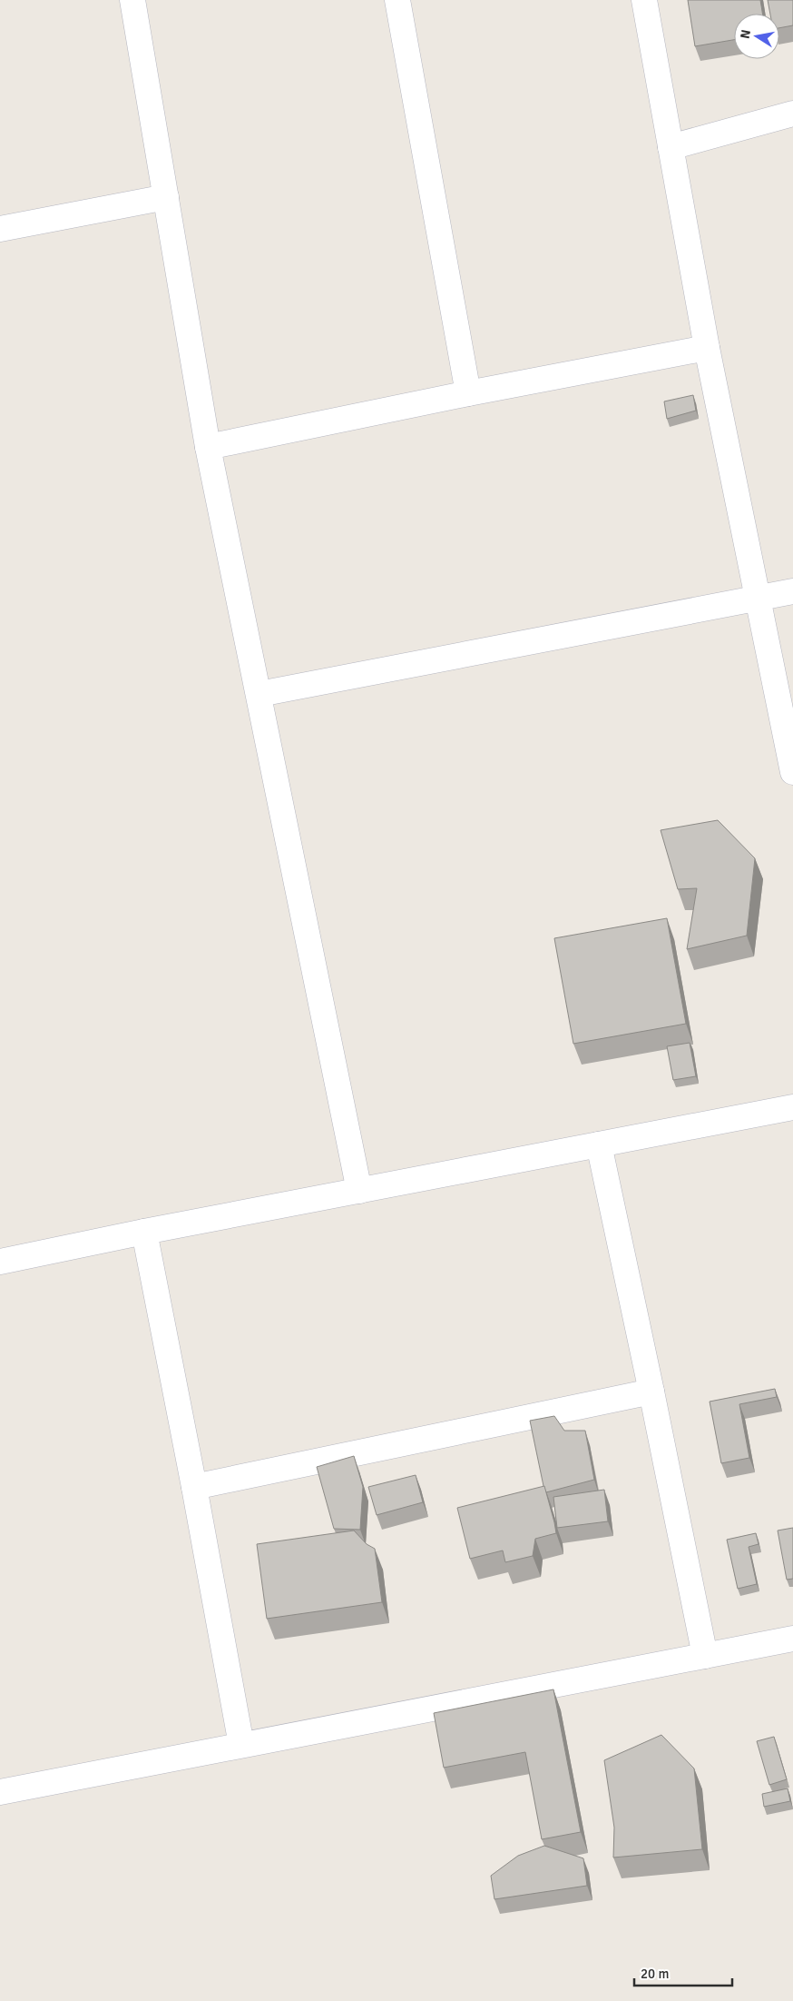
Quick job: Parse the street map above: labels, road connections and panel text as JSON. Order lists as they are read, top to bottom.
{
  "scale_bar": "20 m",
  "north": "left"
}
